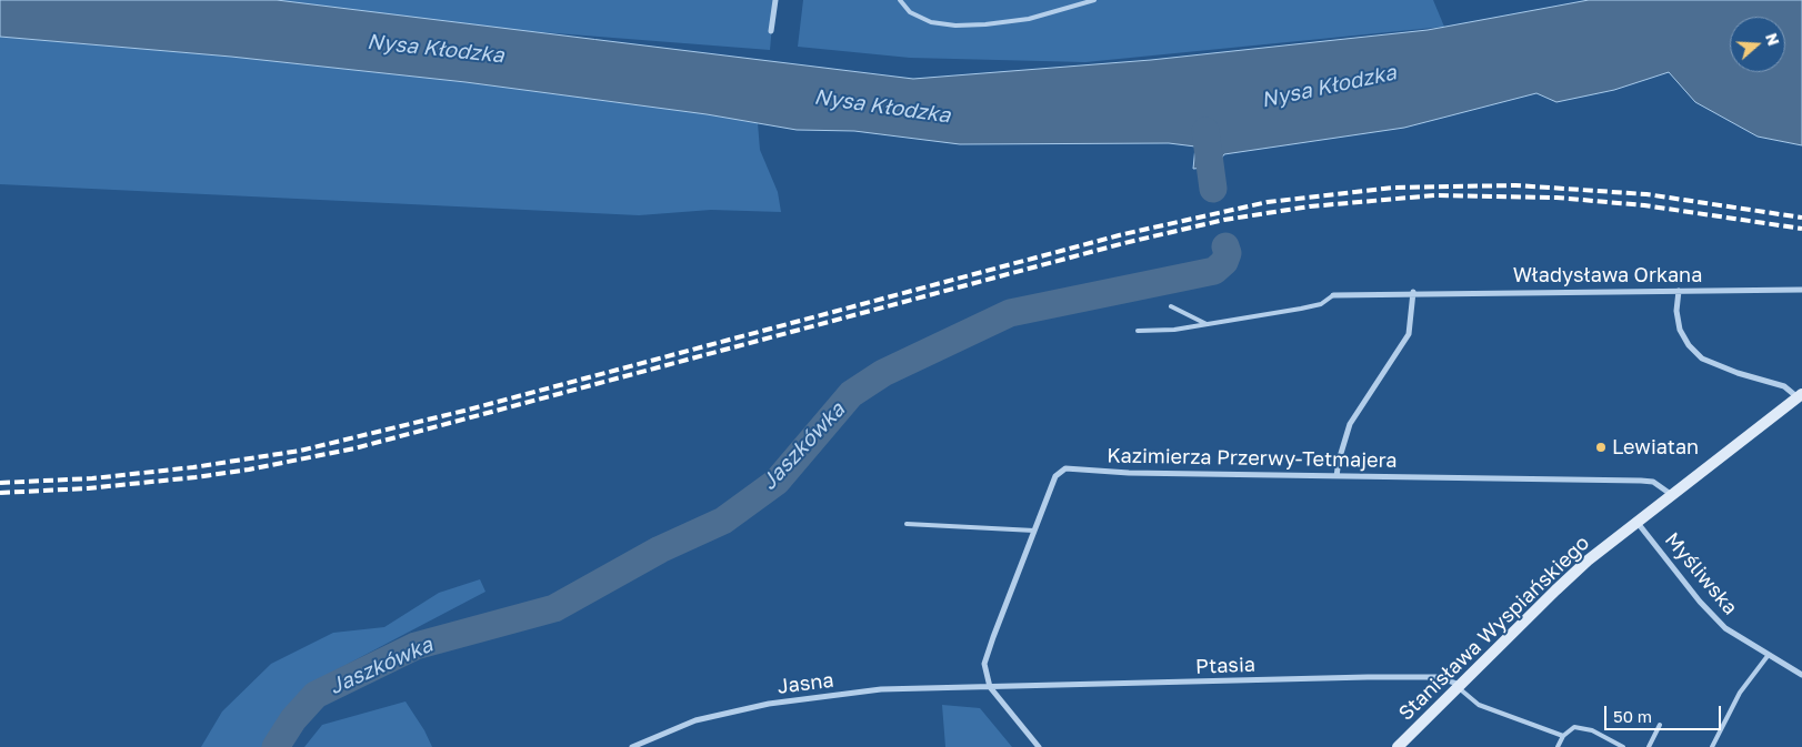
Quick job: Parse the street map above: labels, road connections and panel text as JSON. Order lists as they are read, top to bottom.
{
  "streets": {
    "main road": ["Stanisława Wyspiańskiego"],
    "street": [
      "Władysława Orkana",
      "Kazimierza Przerwy-Tetmajera",
      "Myśliwska",
      "Ptasia",
      "Jasna"
    ]
  },
  "crossings": [
    ["Kazimierza Przerwy-Tetmajera", "Stanisława Wyspiańskiego"],
    ["Kazimierza Przerwy-Tetmajera", "Ptasia"],
    ["Kazimierza Przerwy-Tetmajera", "Jasna"],
    ["Myśliwska", "Stanisława Wyspiańskiego"],
    ["Stanisława Wyspiańskiego", "Ptasia"],
    ["Ptasia", "Jasna"]
  ],
  "water": ["Nysa Kłodzka", "Jaszkówka"],
  "places": ["Lewiatan"],
  "scale_bar": "50 m",
  "north": "right"
}
